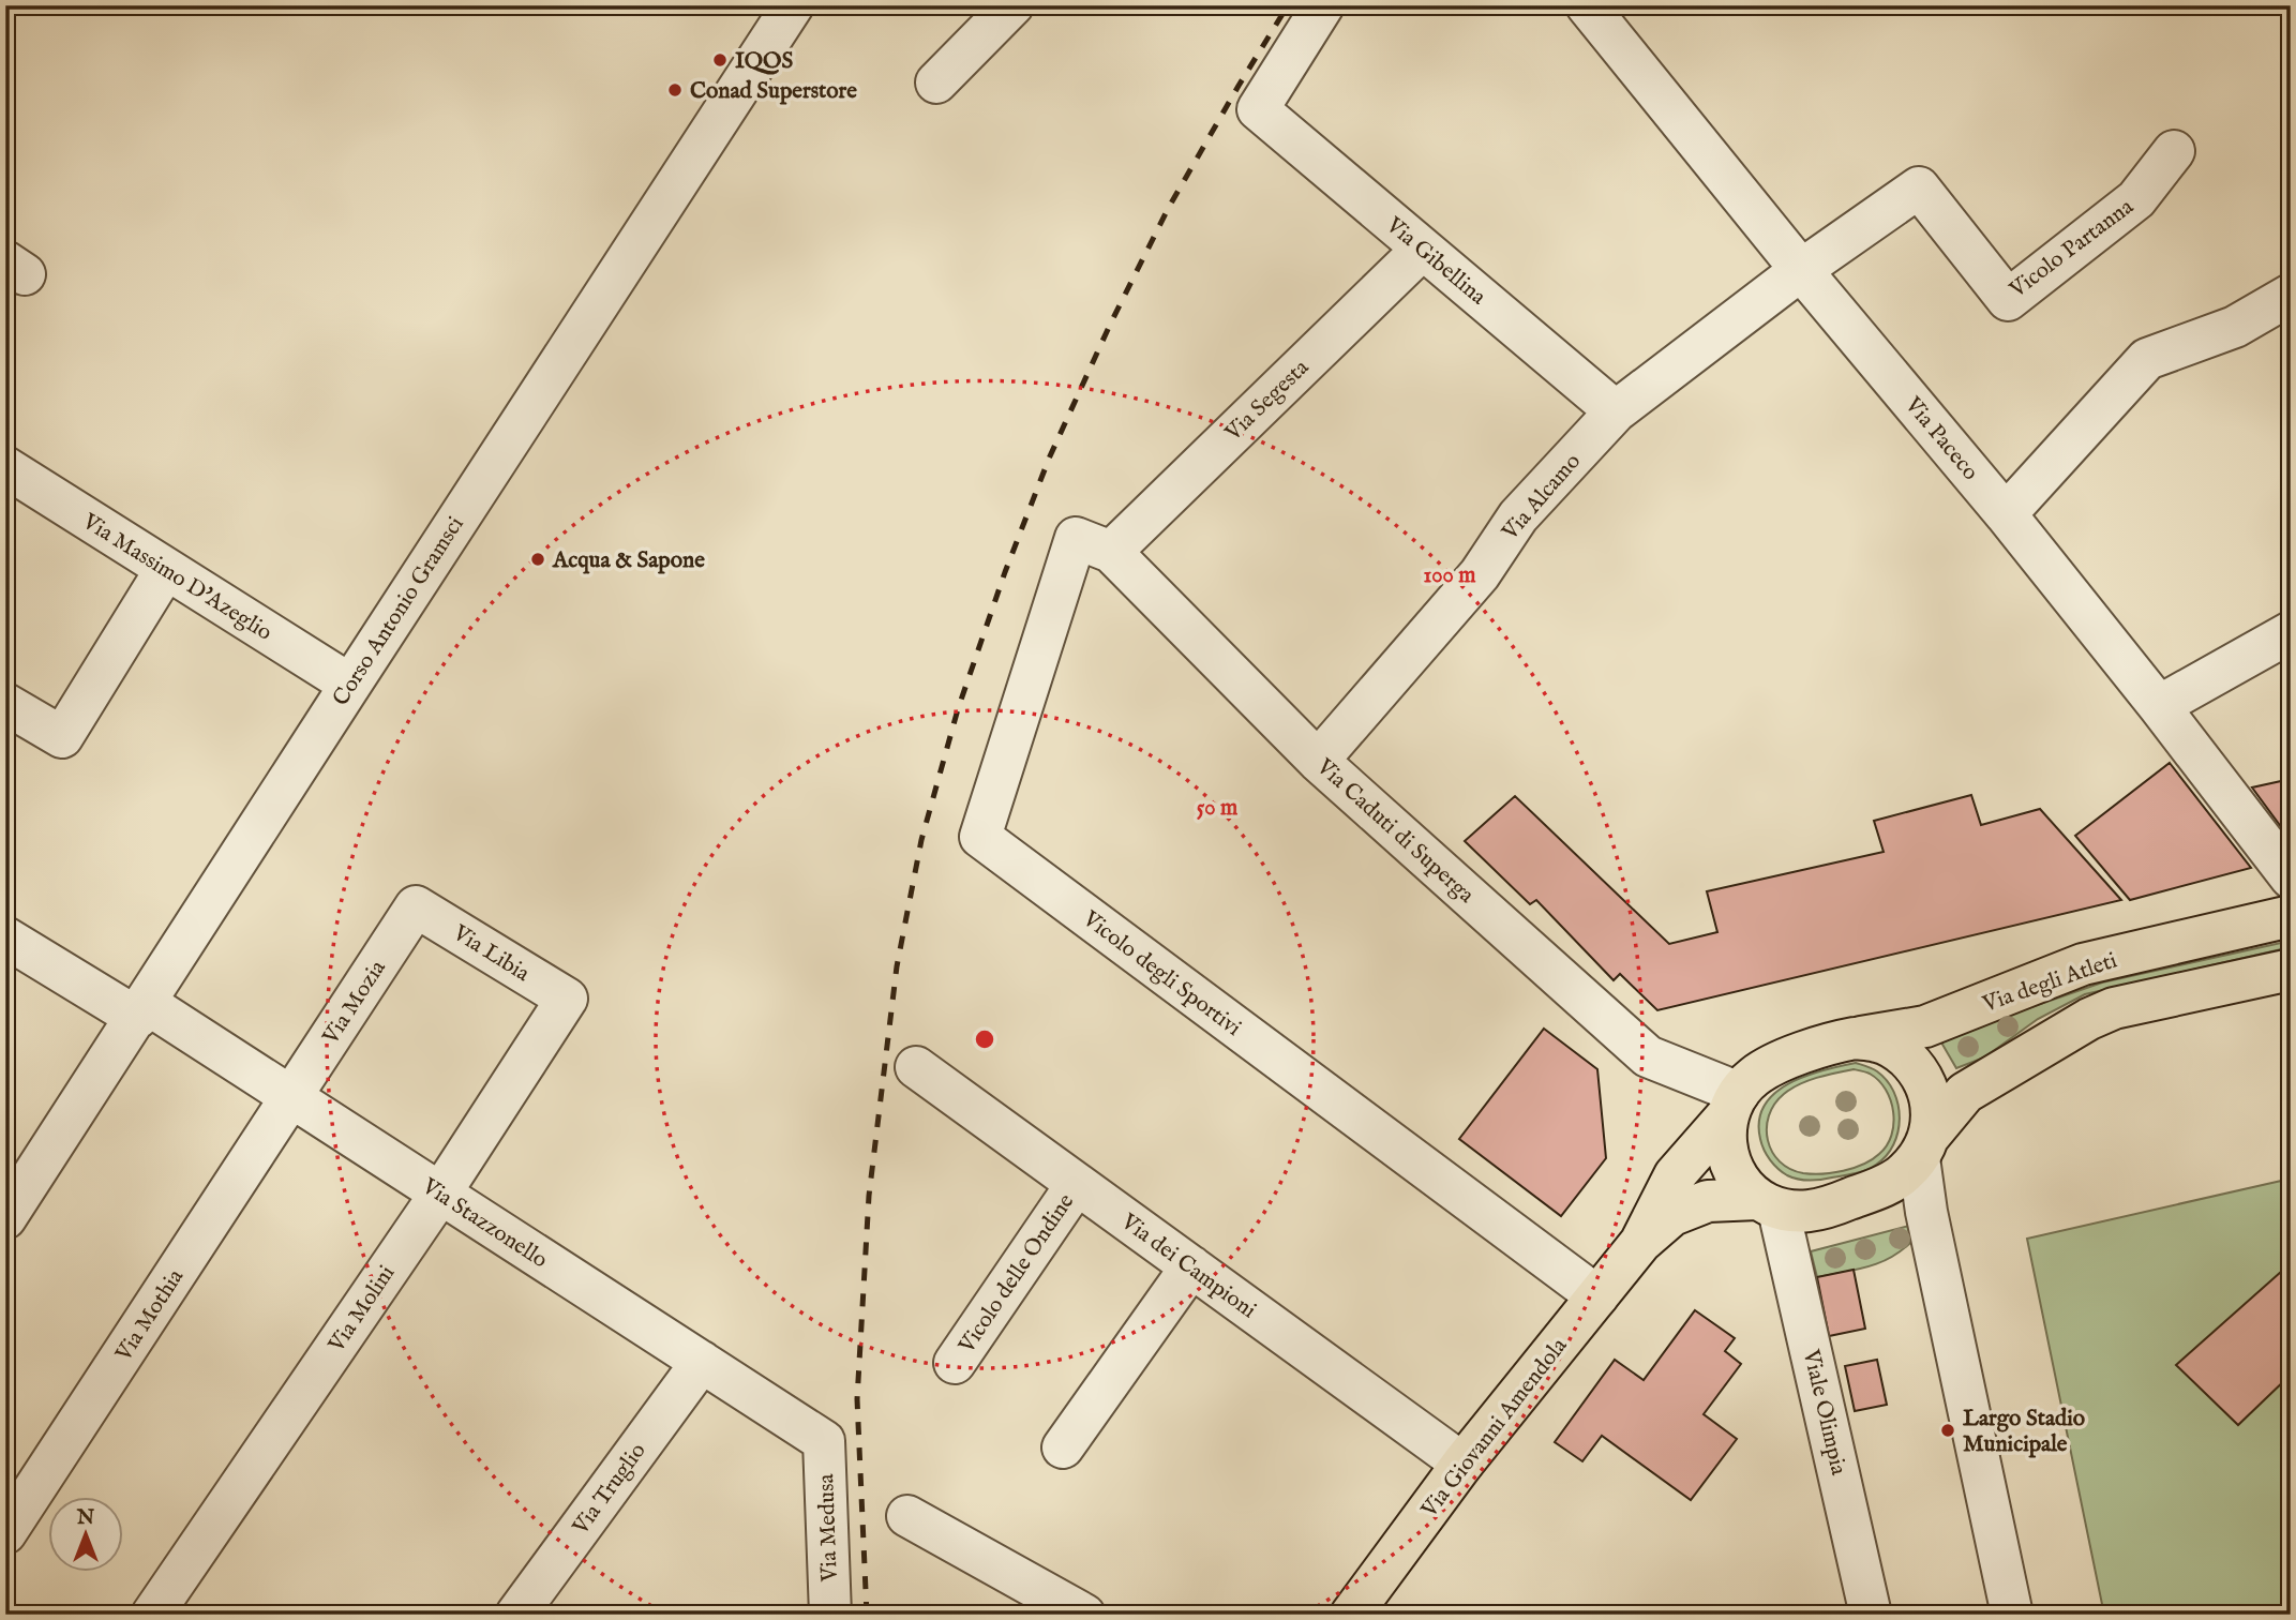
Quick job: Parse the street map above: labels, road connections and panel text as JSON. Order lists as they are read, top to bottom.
{
  "streets": {
    "main road": ["Via degli Atleti", "Via Giovanni Amendola"],
    "street": [
      "Vicolo Partanna",
      "Via Gibellina",
      "Via Segesta",
      "Via Paceco",
      "Via Alcamo",
      "Via Massimo D'Azeglio",
      "Corso Antonio Gramsci",
      "Via Caduti di Superga",
      "Via Libia",
      "Vicolo degli Sportivi",
      "Via Mozia",
      "Via Stazzonello",
      "Via dei Campioni",
      "Vicolo delle Ondine",
      "Via Molini",
      "Via Mothia",
      "Viale Olimpia",
      "Via Truglio",
      "Via Medusa"
    ]
  },
  "crossings": [
    ["Vicolo Partanna", "Via Paceco"],
    ["Vicolo Partanna", "Via Alcamo"],
    ["Via Gibellina", "Via Segesta"],
    ["Via Gibellina", "Via Alcamo"],
    ["Via Segesta", "Via Caduti di Superga"],
    ["Via Segesta", "Vicolo degli Sportivi"],
    ["Via Paceco", "Via Alcamo"],
    ["Via Alcamo", "Via Caduti di Superga"],
    ["Via Massimo D'Azeglio", "Corso Antonio Gramsci"],
    ["Corso Antonio Gramsci", "Via Stazzonello"],
    ["Via Caduti di Superga", "Vicolo degli Sportivi"],
    ["Via Caduti di Superga", "Via degli Atleti"],
    ["Via Caduti di Superga", "Viale Olimpia"],
    ["Via Libia", "Via Mozia"],
    ["Via Libia", "Via Molini"],
    ["Vicolo degli Sportivi", "Via Giovanni Amendola"],
    ["Via degli Atleti", "Viale Olimpia"],
    ["Via Mozia", "Via Stazzonello"],
    ["Via Mozia", "Via Mothia"],
    ["Via Stazzonello", "Via Molini"],
    ["Via Stazzonello", "Via Mothia"],
    ["Via Stazzonello", "Via Truglio"],
    ["Via Stazzonello", "Via Medusa"],
    ["Via dei Campioni", "Vicolo delle Ondine"],
    ["Via dei Campioni", "Via Giovanni Amendola"]
  ],
  "places": [
    "IQOS",
    "Conad Superstore",
    "Acqua & Sapone",
    "Largo Stadio Municipale"
  ],
  "north": "top",
  "rings": ["100 m", "50 m"]
}
